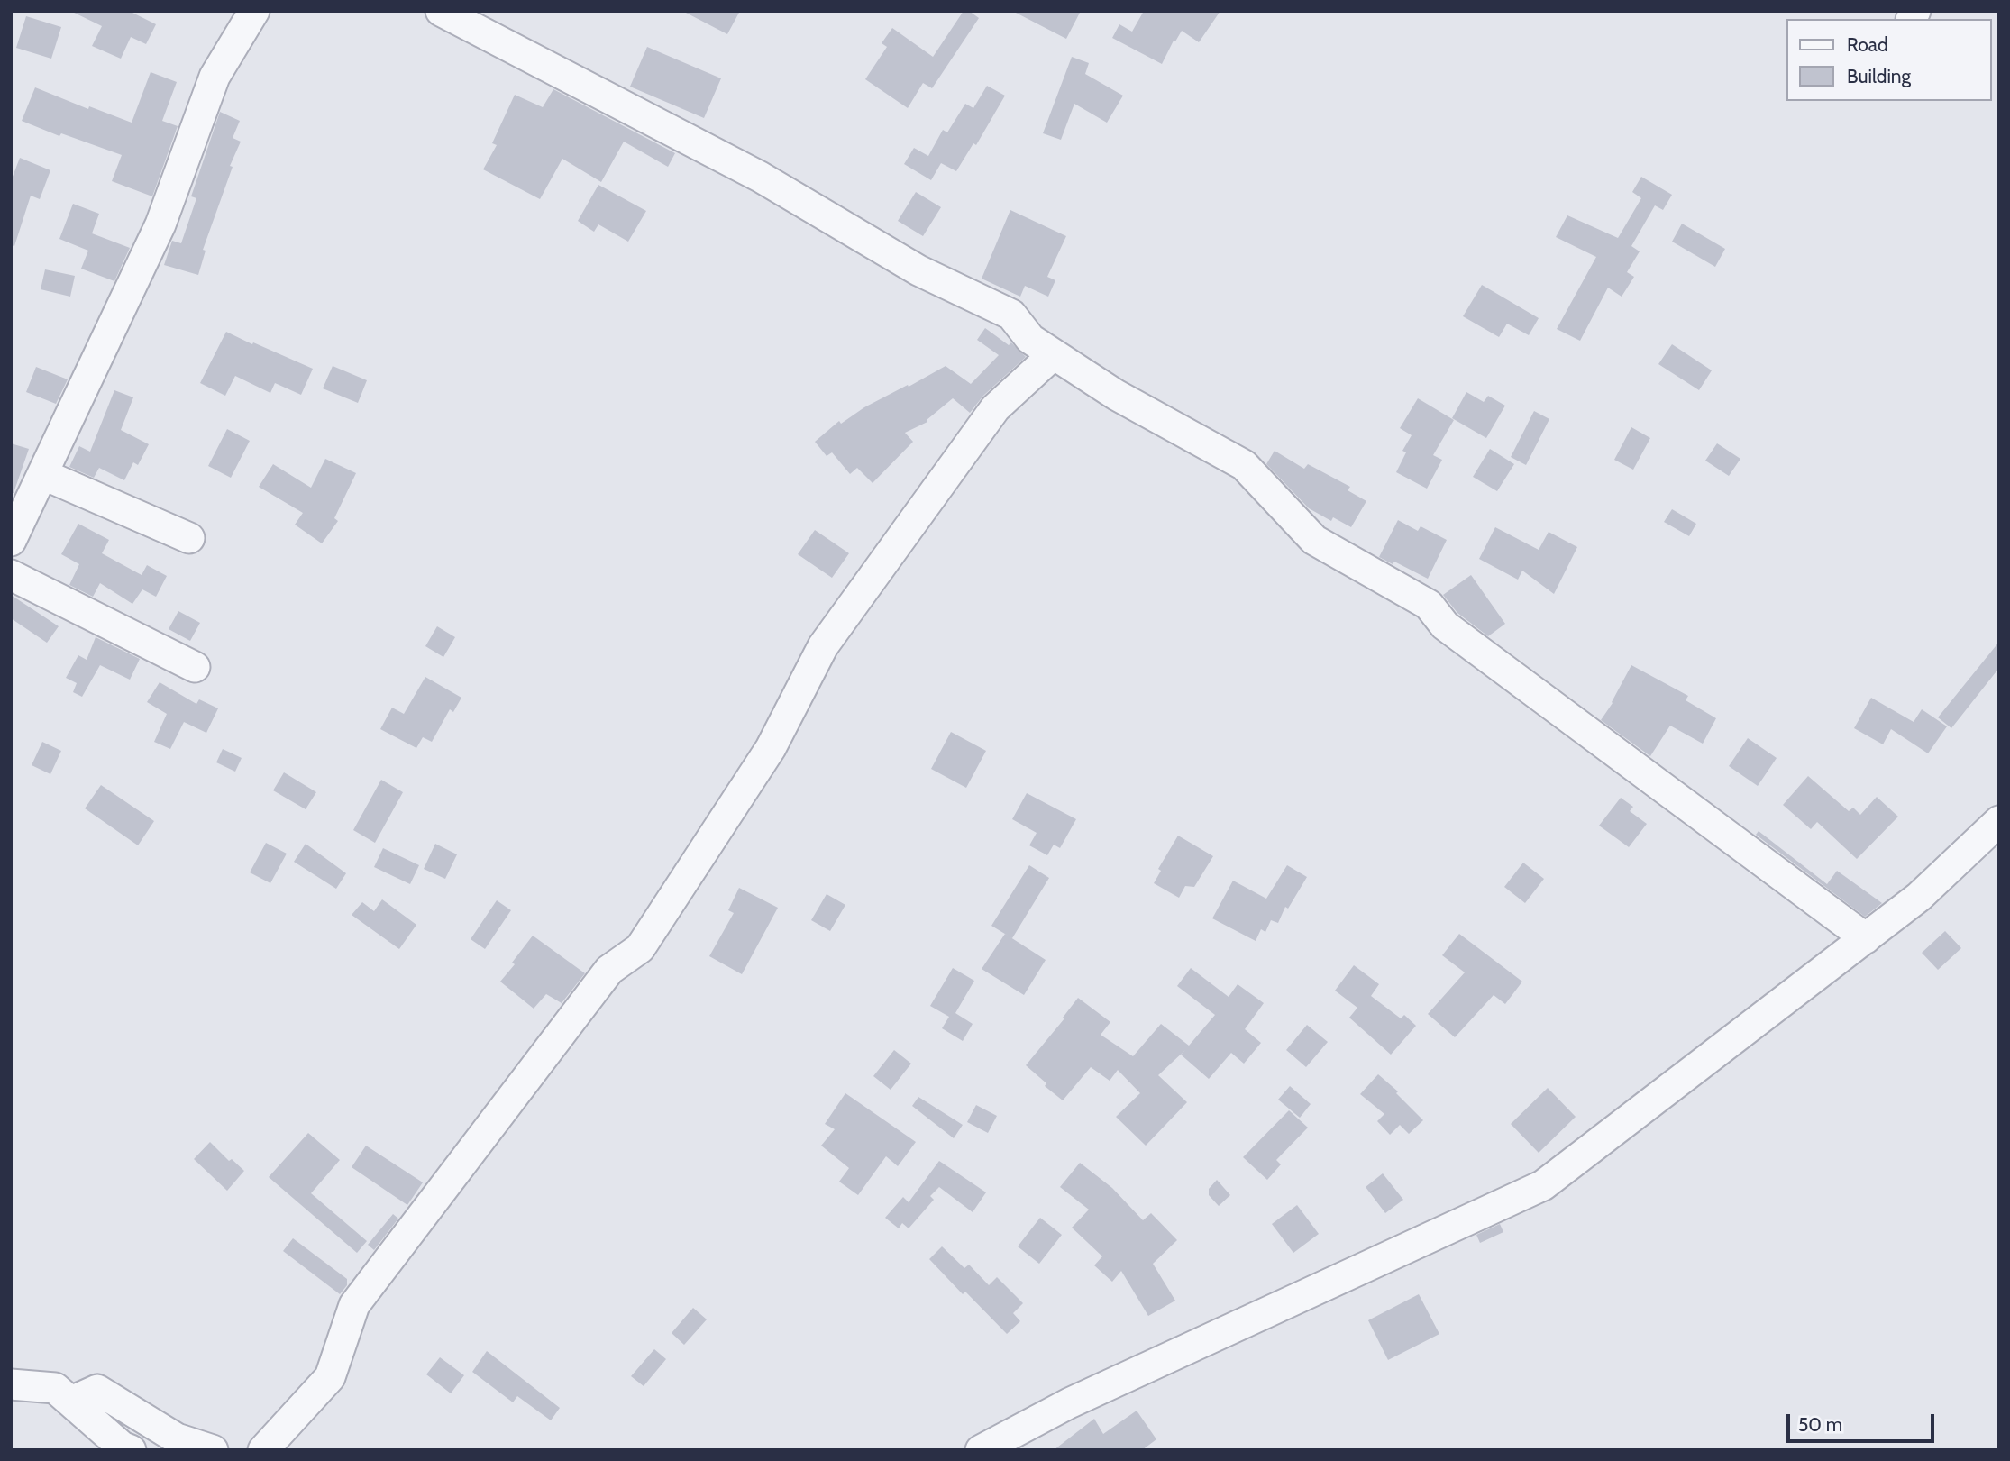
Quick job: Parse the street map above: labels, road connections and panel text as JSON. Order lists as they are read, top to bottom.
{
  "legend": ["Road", "Building"],
  "scale_bar": "50 m"
}
